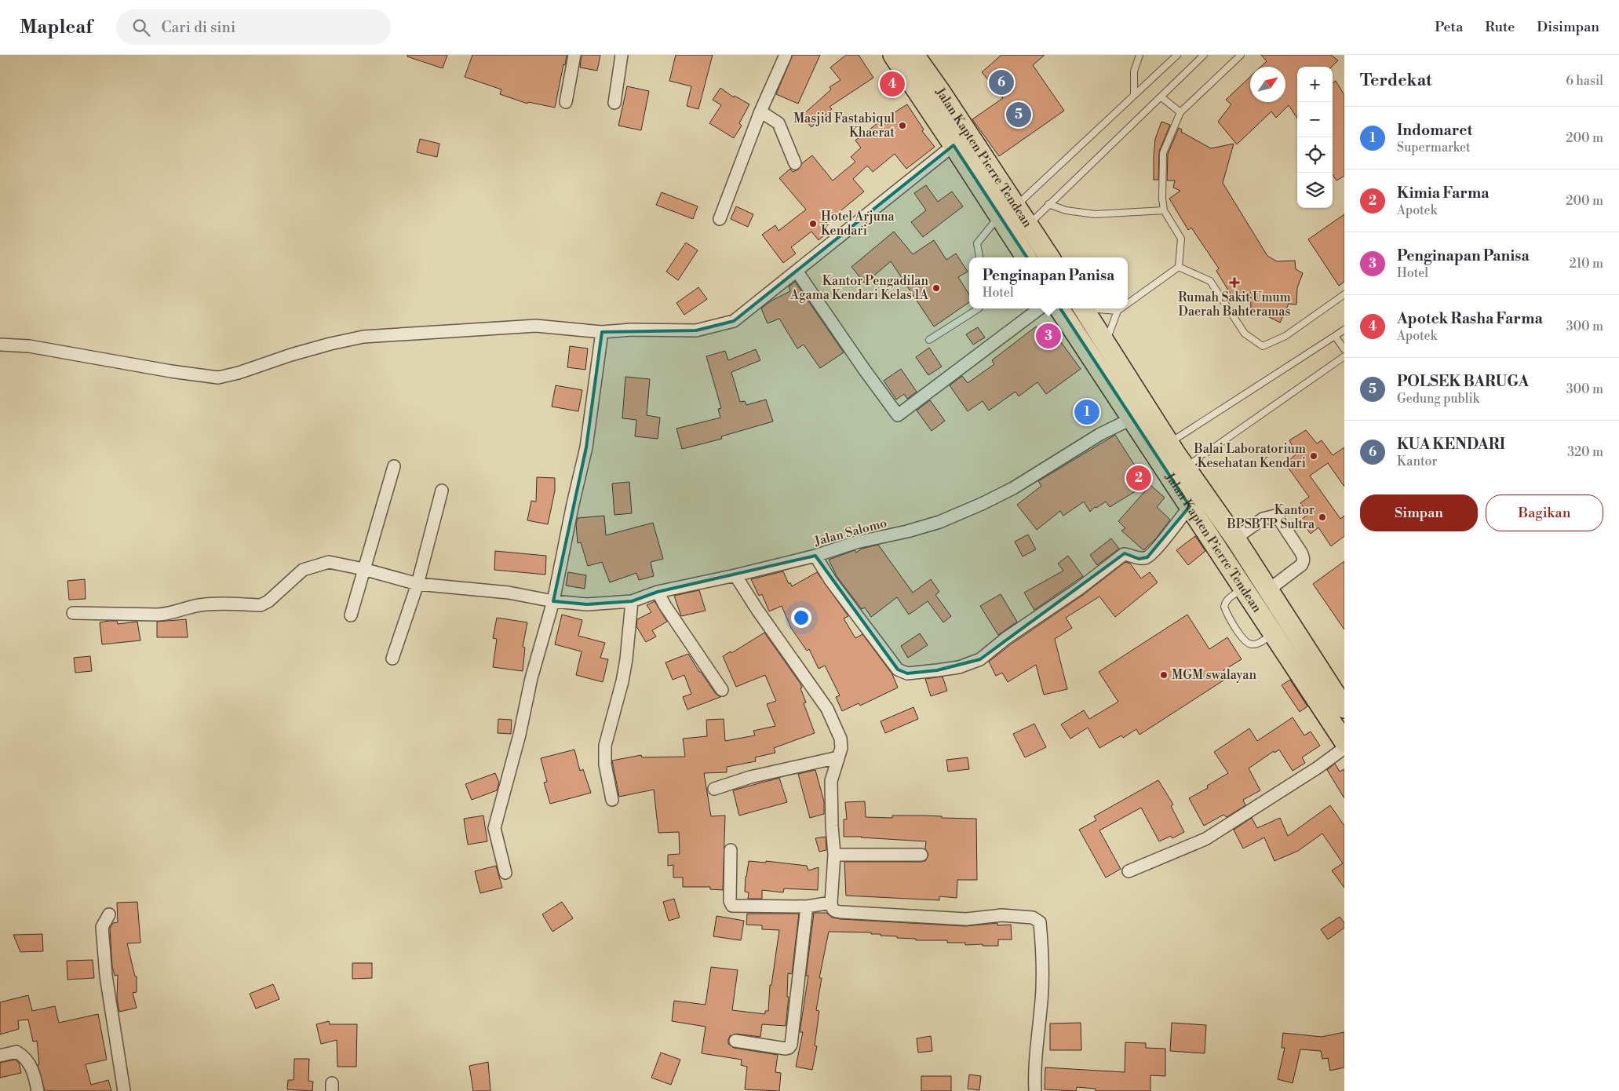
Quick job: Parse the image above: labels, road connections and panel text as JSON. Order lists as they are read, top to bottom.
{
  "streets": {
    "highway": ["Jalan Kapten Pierre Tendean"],
    "street": ["Jalan Salomo"]
  },
  "crossings": [
    ["Jalan Kapten Pierre Tendean", "Jalan Salomo"]
  ],
  "places": {
    "other": [
      "Masjid Fastabiqul Khaerat",
      "Hotel Arjuna Kendari",
      "Kantor Pengadilan Agama Kendari Kelas 1A",
      "Balai Laboratorium Kesehatan Kendari",
      "Kantor BPSBTP Sultra",
      "MGM swalayan"
    ],
    "health": ["Rumah Sakit Umum Daerah Bahteramas"]
  },
  "north": "top right",
  "page": {
    "header": "Mapleaf",
    "search": "Cari di sini",
    "nav": ["Peta", "Rute", "Disimpan"],
    "heading": ["Terdekat", "6 hasil"],
    "map_buttons": ["+", "−"],
    "pins": [
      "6",
      "4",
      "5",
      "3",
      "1",
      "2"
    ],
    "list": [
      {
        "mark": "1",
        "name": "Indomaret",
        "note": "Supermarket",
        "value": "200 m"
      },
      {
        "mark": "2",
        "name": "Kimia Farma",
        "note": "Apotek",
        "value": "200 m"
      },
      {
        "mark": "3",
        "name": "Penginapan Panisa",
        "note": "Hotel",
        "value": "210 m"
      },
      {
        "mark": "4",
        "name": "Apotek Rasha Farma",
        "note": "Apotek",
        "value": "300 m"
      },
      {
        "mark": "5",
        "name": "POLSEK BARUGA",
        "note": "Gedung publik",
        "value": "300 m"
      },
      {
        "mark": "6",
        "name": "KUA KENDARI",
        "note": "Kantor",
        "value": "320 m"
      }
    ],
    "popup": ["Penginapan Panisa", "Hotel"],
    "buttons": ["Simpan", "Bagikan"]
  }
}
